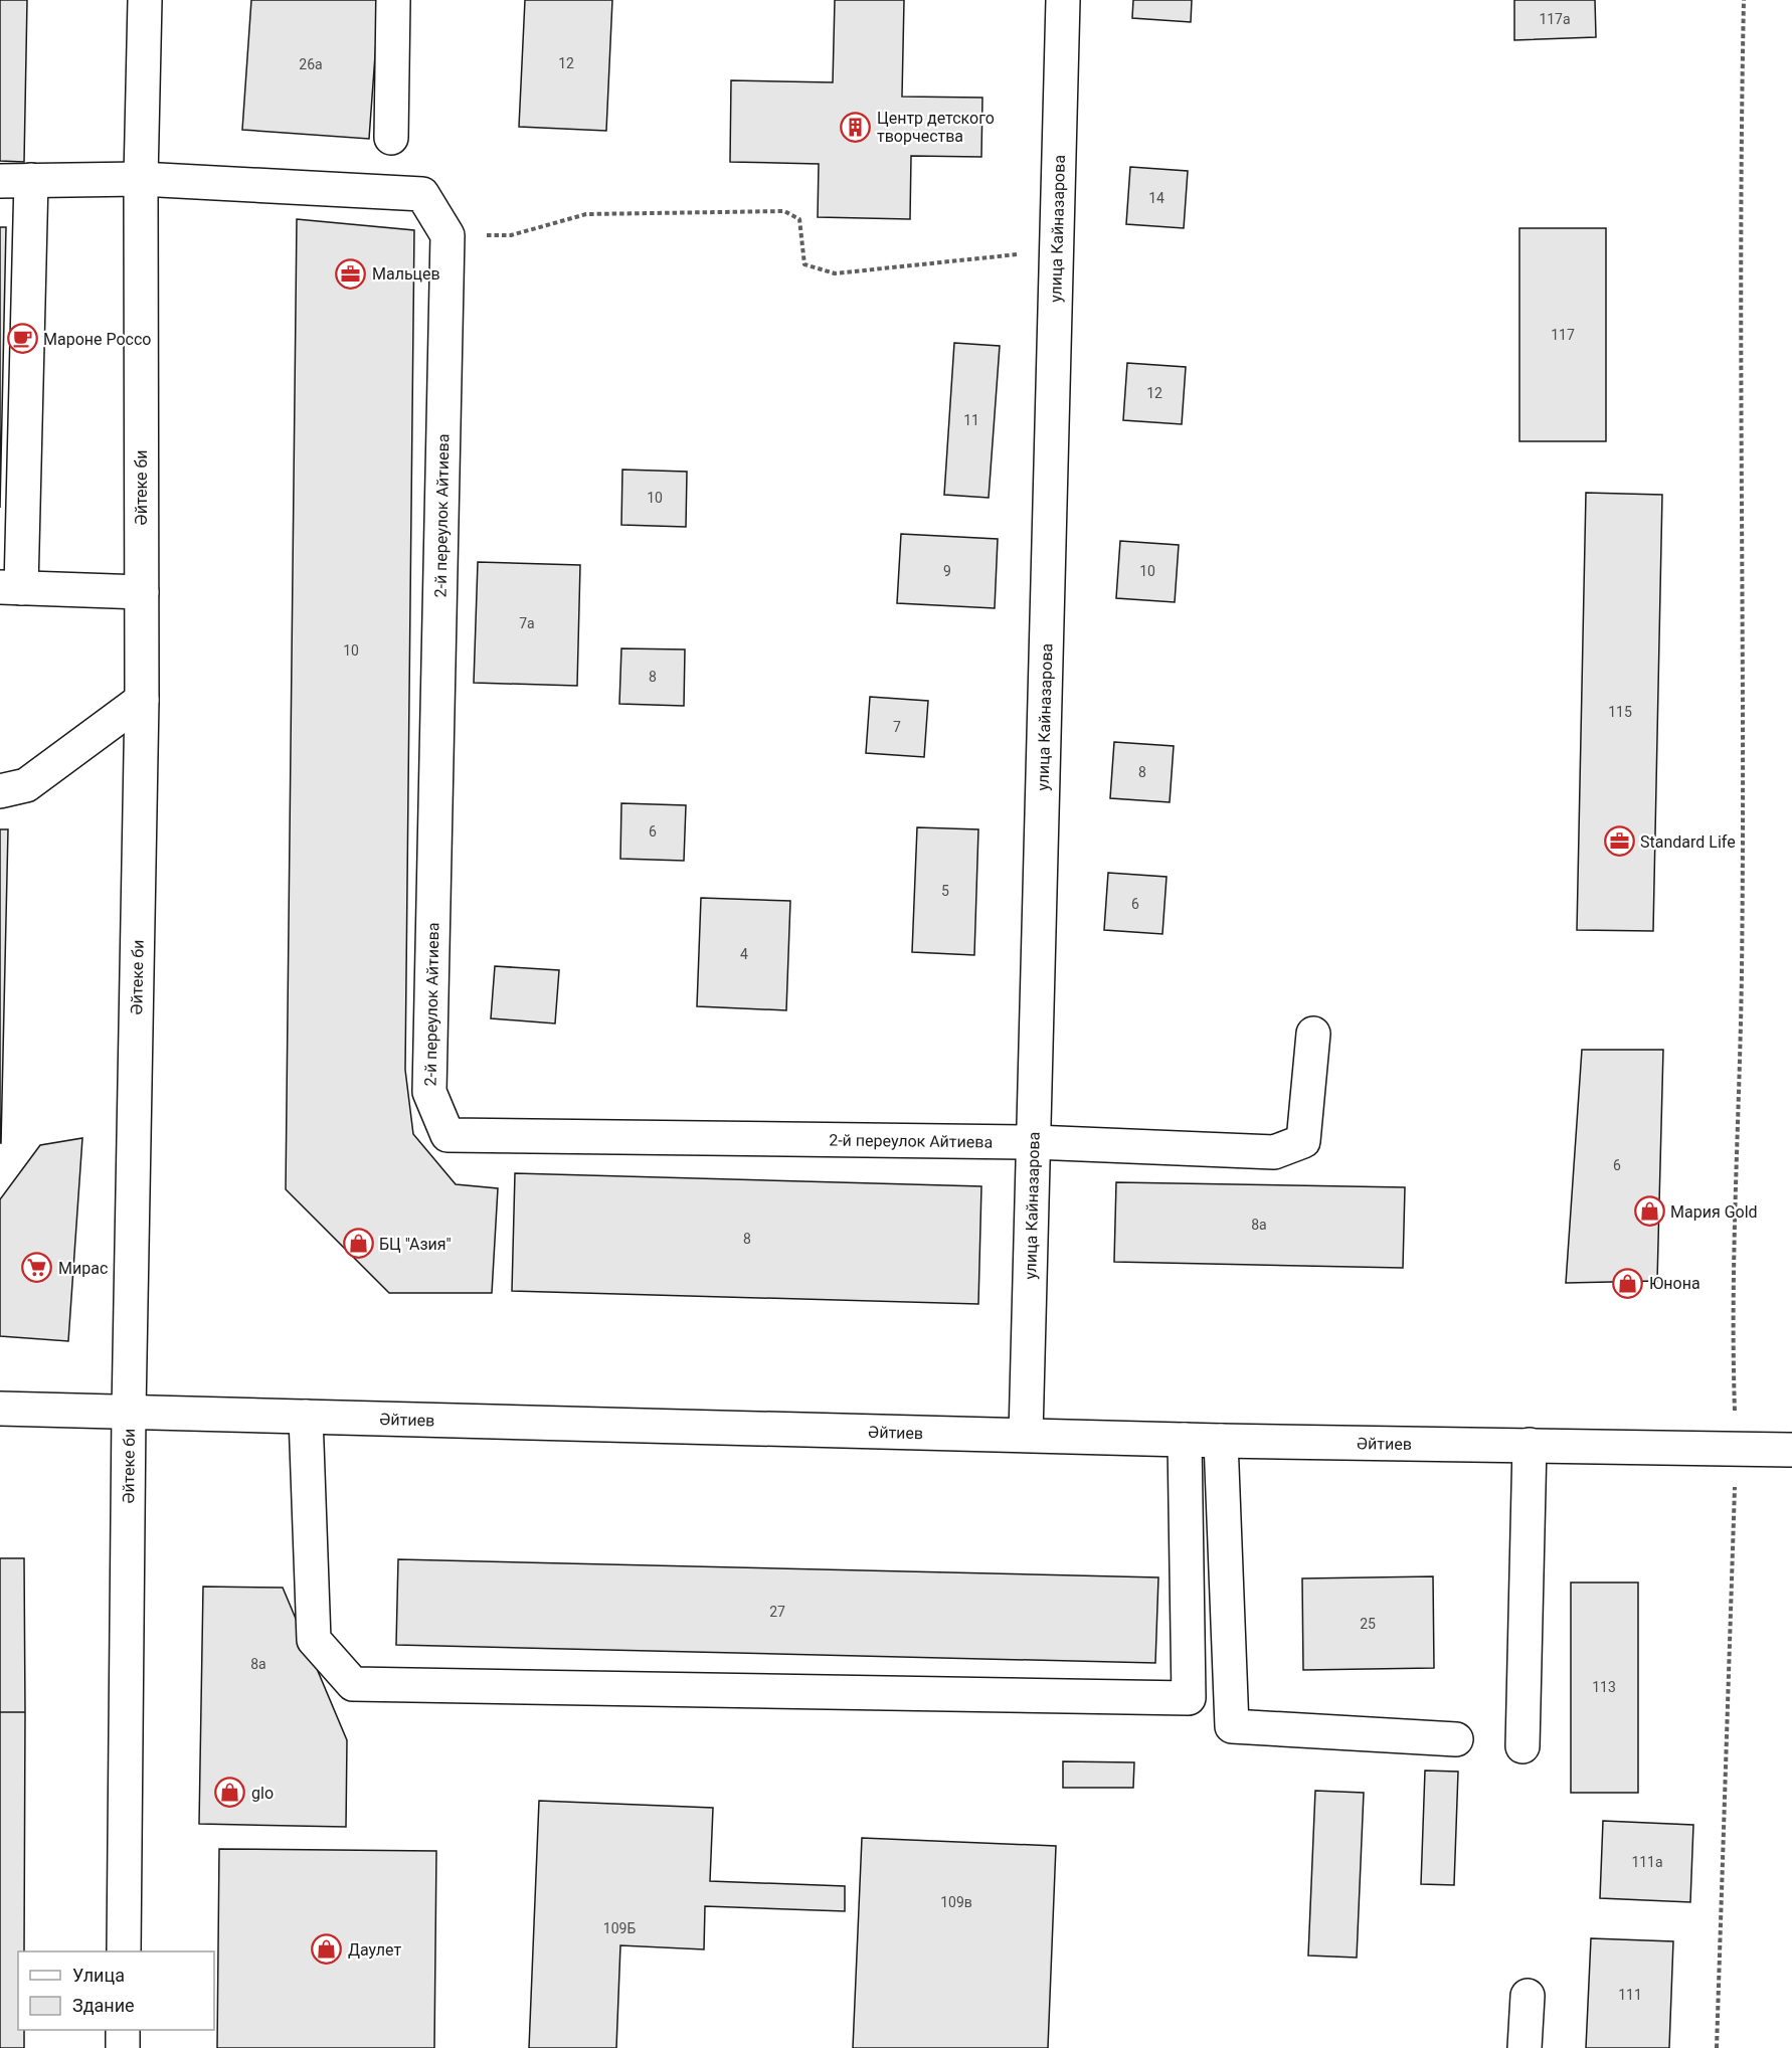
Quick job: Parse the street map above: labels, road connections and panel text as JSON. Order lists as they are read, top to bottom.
{
  "streets": {
    "street": [
      "улица Кайназарова",
      "Әйтеке би",
      "2-й переулок Айтиева",
      "Әйтиев"
    ]
  },
  "crossings": [
    ["улица Кайназарова", "2-й переулок Айтиева"],
    ["улица Кайназарова", "Әйтиев"],
    ["Әйтеке би", "Әйтиев"]
  ],
  "places": {
    "building": ["Центр детского творчества"],
    "office": ["Мальцев", "Standard Life"],
    "cafe": ["Мароне Россо"],
    "shop": [
      "Мария Gold",
      "БЦ \"Азия\"",
      "Юнона",
      "glo",
      "Даулет"
    ],
    "supermarket": ["Мирас"]
  },
  "house_numbers": [
    "117а",
    "12",
    "26а",
    "14",
    "117",
    "12",
    "11",
    "10",
    "9",
    "10",
    "7а",
    "10",
    "8",
    "115",
    "7",
    "8",
    "6",
    "5",
    "6",
    "4",
    "6",
    "8а",
    "8",
    "27",
    "25",
    "8а",
    "113",
    "111а",
    "109в",
    "109Б",
    "111"
  ],
  "legend": ["Улица", "Здание"]
}
